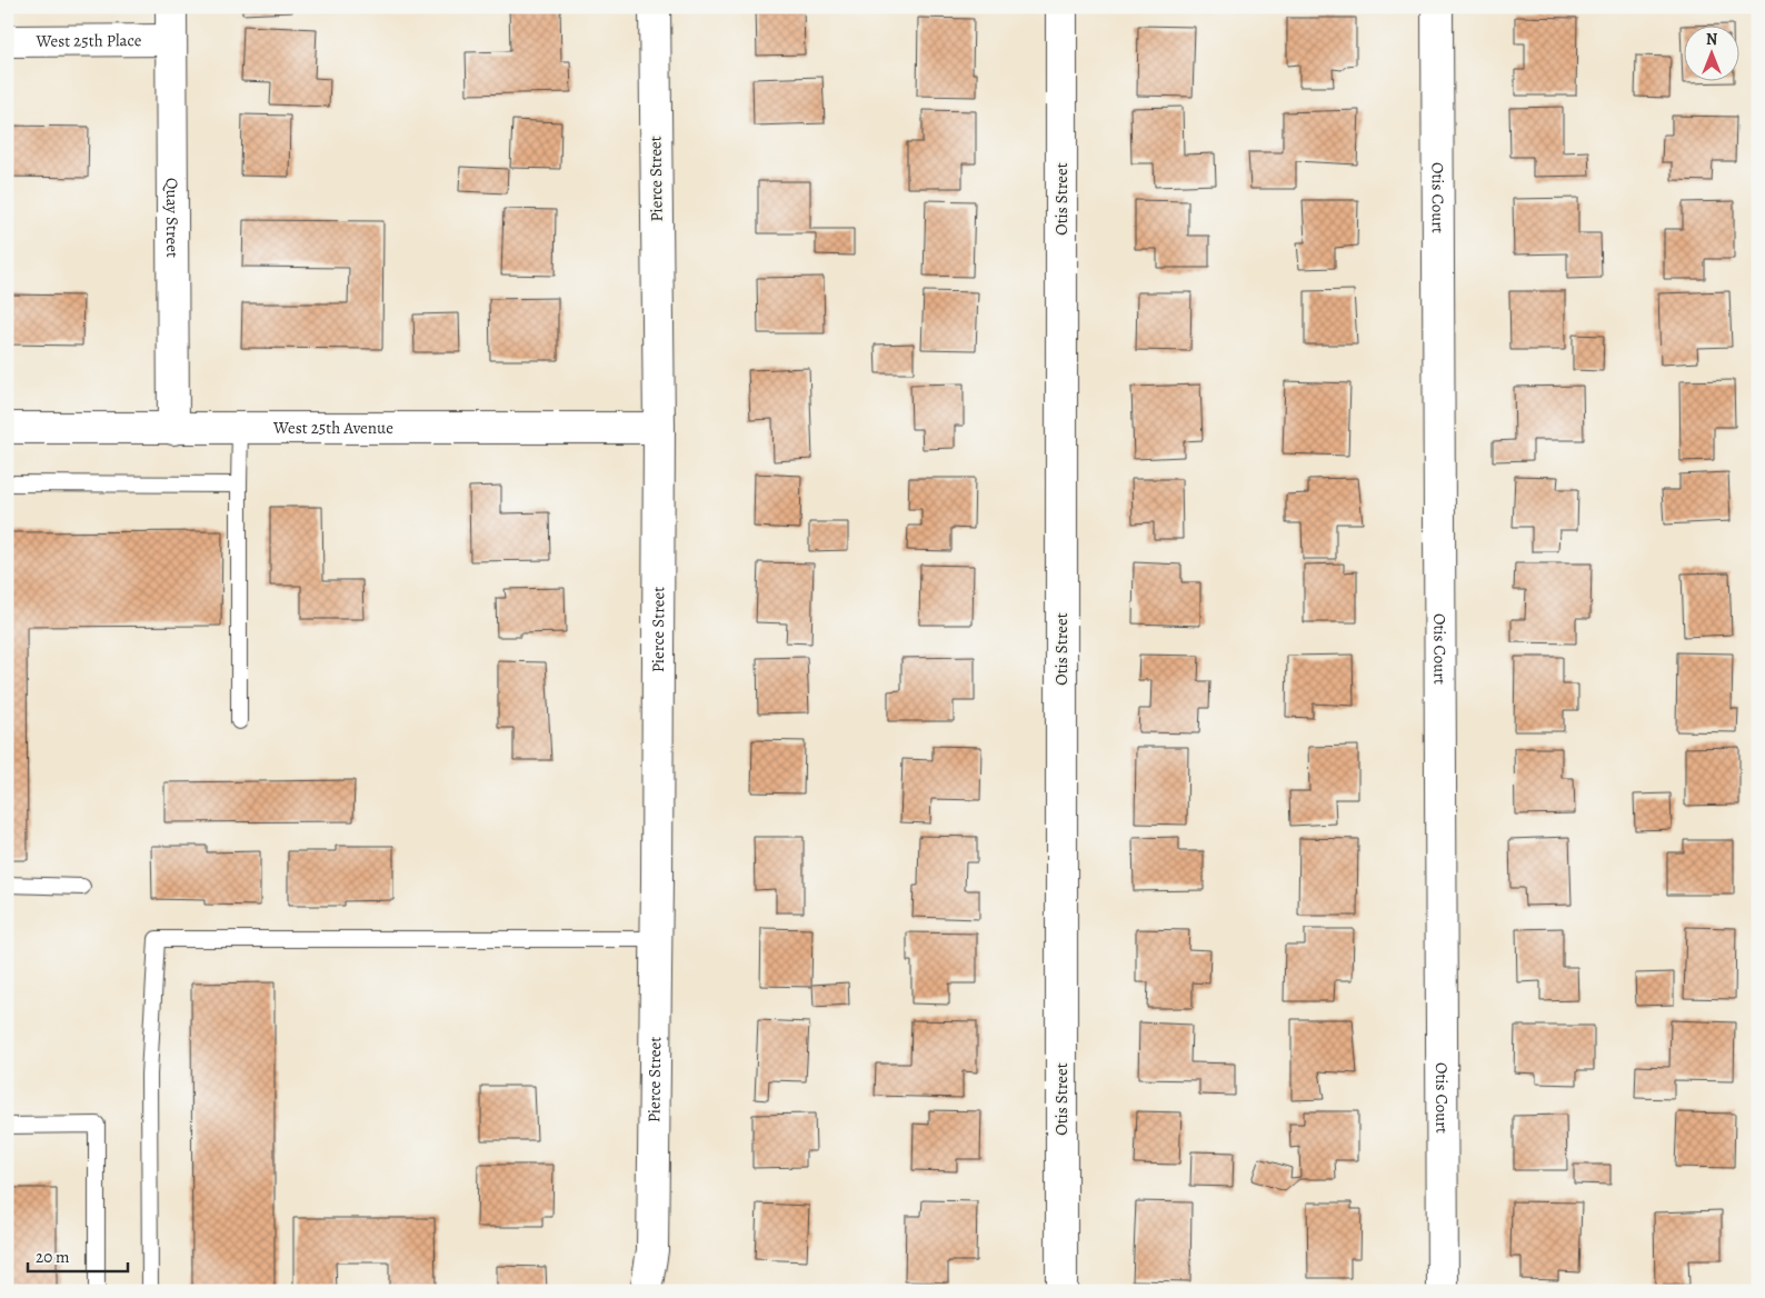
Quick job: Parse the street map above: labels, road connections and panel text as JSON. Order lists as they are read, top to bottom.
{
  "streets": {
    "street": [
      "West 25th Place",
      "Pierce Street",
      "Otis Street",
      "Otis Court",
      "Quay Street",
      "West 25th Avenue"
    ]
  },
  "crossings": [
    ["West 25th Place", "Quay Street"],
    ["Pierce Street", "West 25th Avenue"],
    ["Quay Street", "West 25th Avenue"]
  ],
  "scale_bar": "20 m",
  "north": "top"
}
